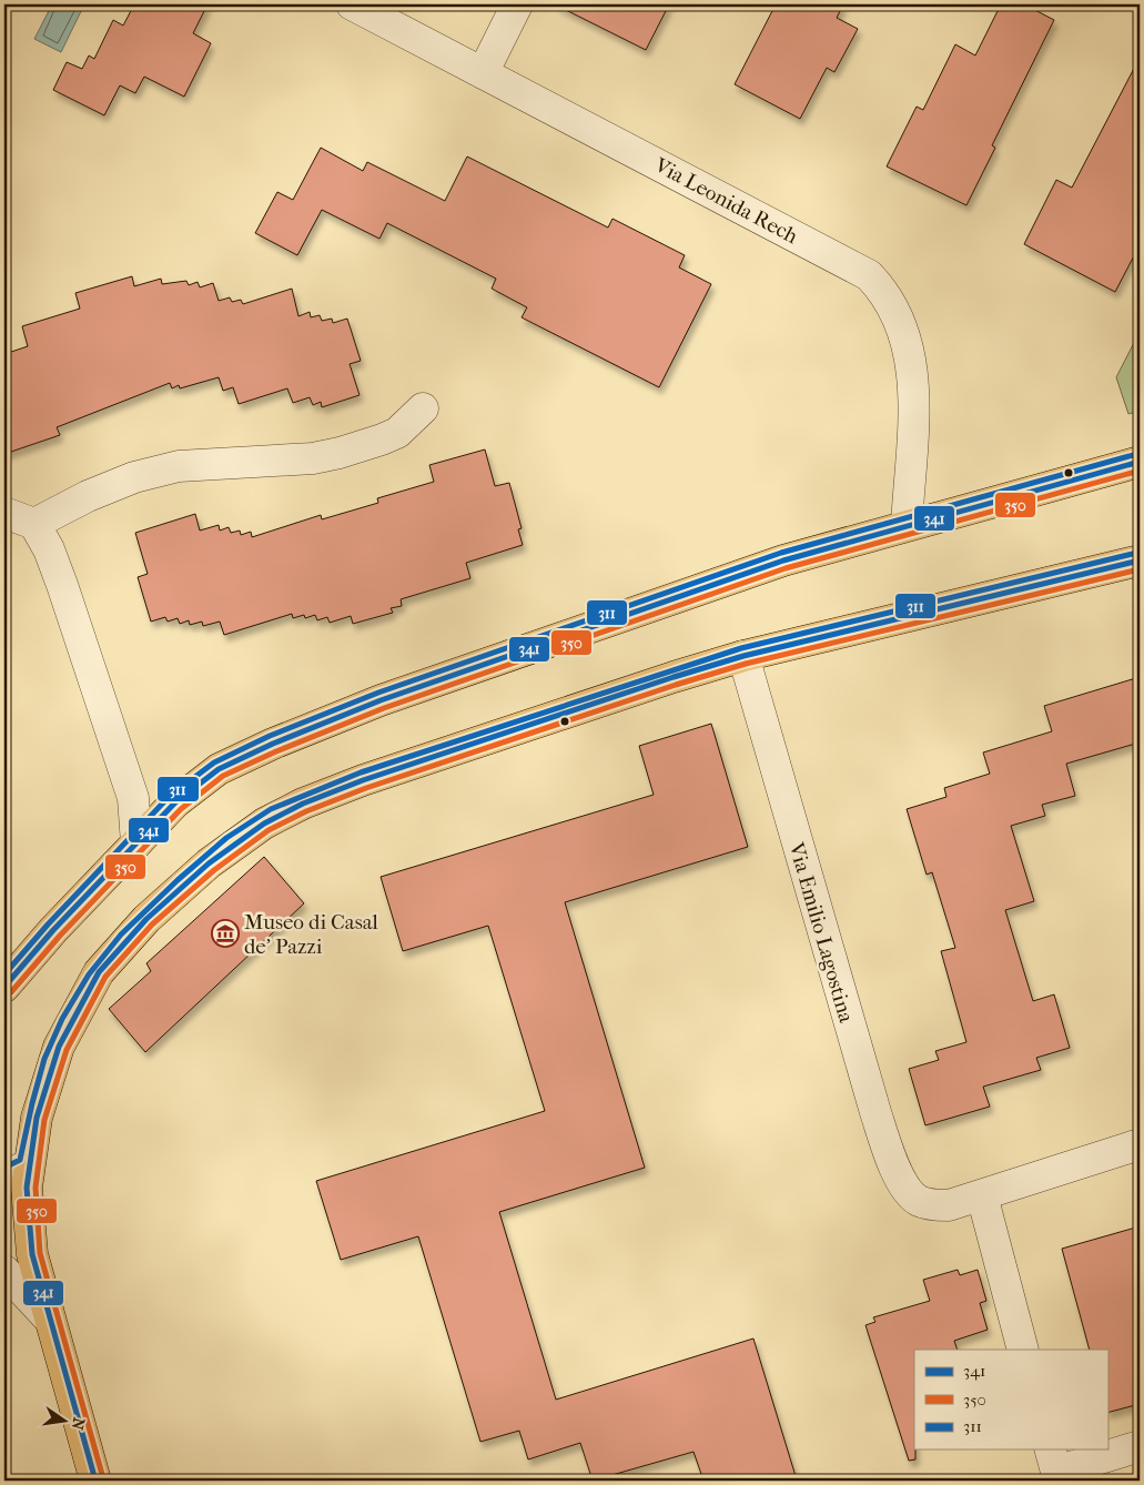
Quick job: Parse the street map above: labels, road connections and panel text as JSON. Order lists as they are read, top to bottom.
{
  "streets": {
    "street": ["Via Leonida Rech", "Via Emilio Lagostina"]
  },
  "places": {
    "museum": ["Museo di Casal de' Pazzi"]
  },
  "lines": ["transit line 311", "transit line 341", "transit line 350"],
  "legend": ["341", "350", "311"],
  "north": "right"
}
